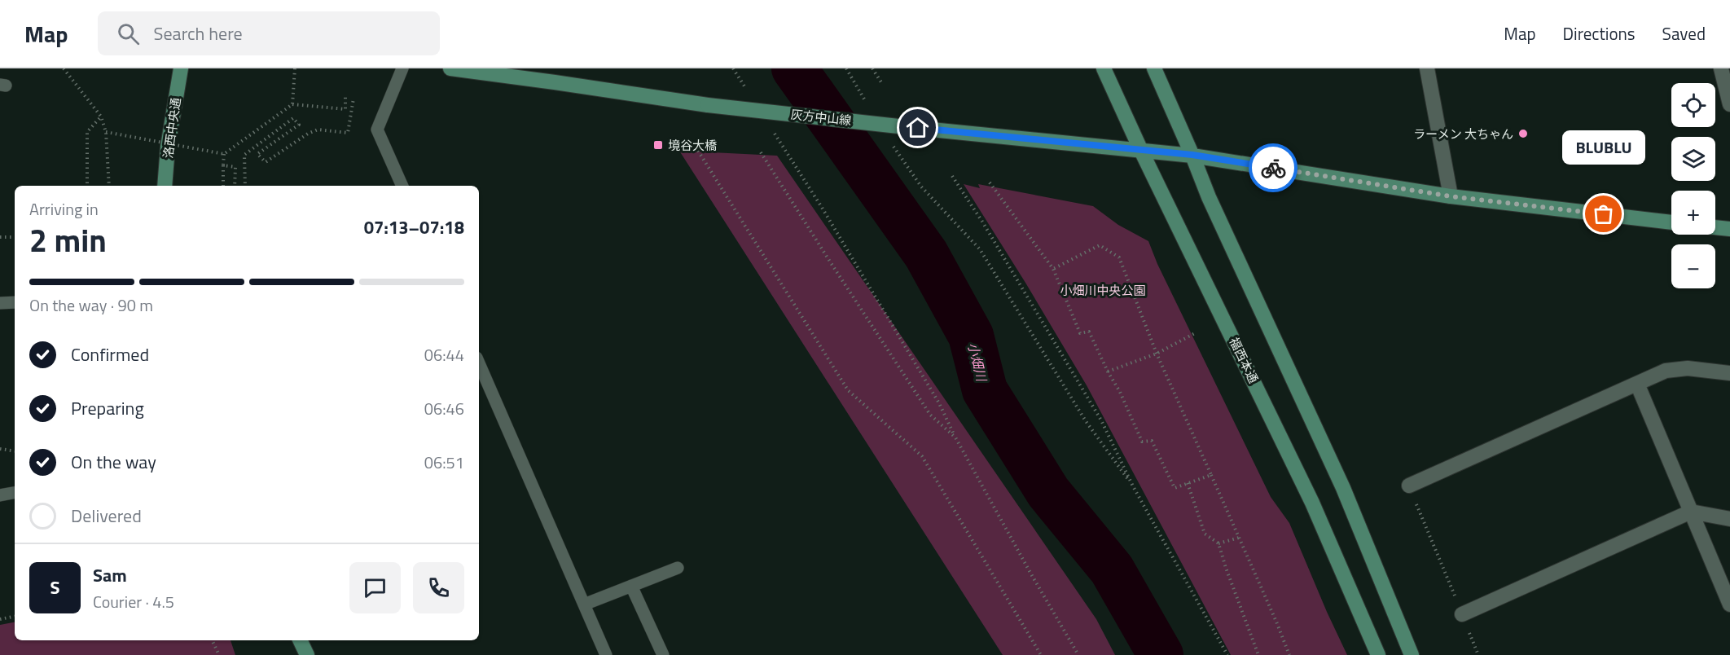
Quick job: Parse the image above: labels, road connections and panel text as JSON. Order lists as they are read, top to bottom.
{
  "streets": {
    "street": ["灰方中山線", "洛西中央通", "福西本通"]
  },
  "crossings": [
    ["灰方中山線", "福西本通"]
  ],
  "water": ["小畑川"],
  "parks": ["小畑川中央公園"],
  "places": {
    "other": ["ラーメン 大ちゃん", "BLUBLU"],
    "transit": ["境谷大橋"]
  },
  "page": {
    "header": "Map",
    "search": "Search here",
    "nav": ["Map", "Directions", "Saved"],
    "map_buttons": ["+", "−"],
    "bubble": "BLUBLU",
    "heading": ["2 min", "Arriving in", "07:13–07:18"],
    "panel": ["Sam", "Courier · 4.5"],
    "bar": "On the way · 90 m",
    "list": [
      ["Confirmed", "06:44"],
      ["Preparing", "06:46"],
      ["On the way", "06:51"],
      "Delivered"
    ],
    "round": "S"
  }
}
